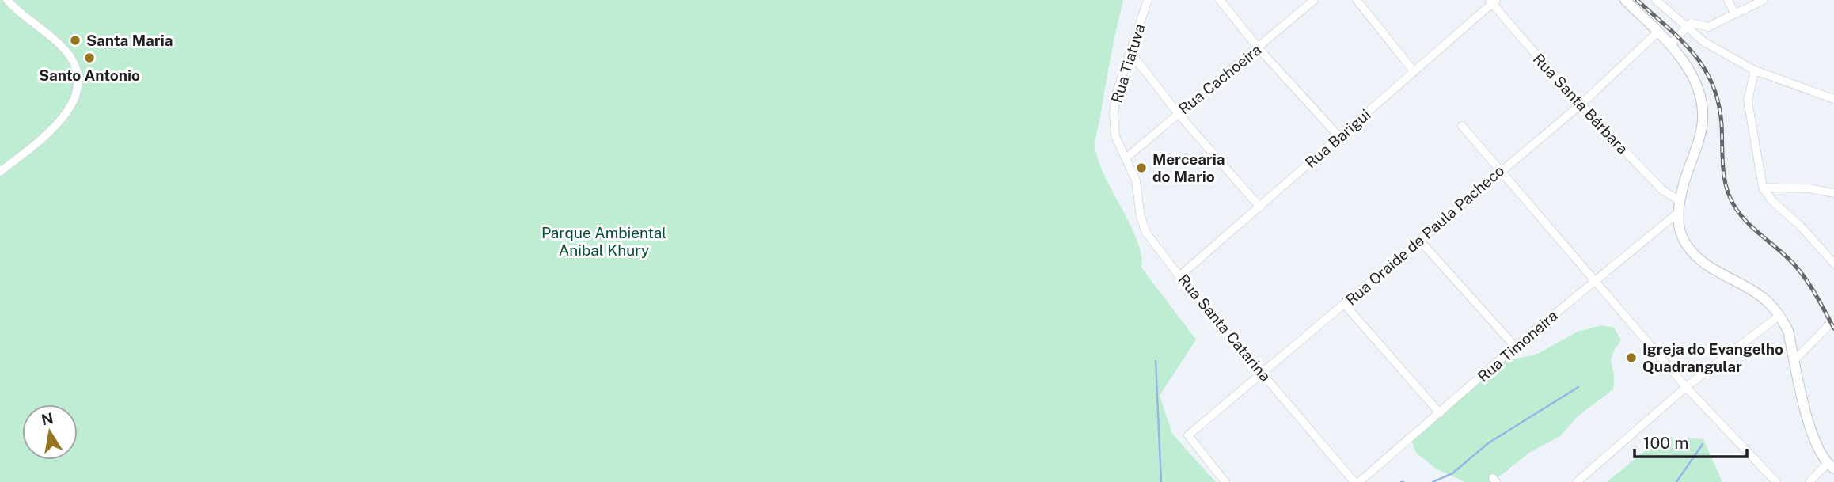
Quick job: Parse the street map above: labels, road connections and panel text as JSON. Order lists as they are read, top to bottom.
{
  "streets": {
    "street": [
      "Rua Tiatuva",
      "Rua Cachoeira",
      "Rua Santa Bárbara",
      "Rua Barigui",
      "Rua Oraide de Paula Pacheco",
      "Rua Santa Catarina",
      "Rua Timoneira"
    ]
  },
  "crossings": [
    ["Rua Tiatuva", "Rua Cachoeira"],
    ["Rua Tiatuva", "Rua Santa Catarina"],
    ["Rua Cachoeira", "Rua Santa Catarina"],
    ["Rua Santa Bárbara", "Rua Barigui"],
    ["Rua Santa Bárbara", "Rua Oraide de Paula Pacheco"],
    ["Rua Barigui", "Rua Santa Catarina"],
    ["Rua Oraide de Paula Pacheco", "Rua Santa Catarina"]
  ],
  "parks": ["Parque Ambiental Anibal Khury"],
  "places": [
    "Santa Maria",
    "Santo Antonio",
    "Mercearia do Mario",
    "Igreja do Evangelho Quadrangular"
  ],
  "scale_bar": "100 m",
  "north": "top"
}
